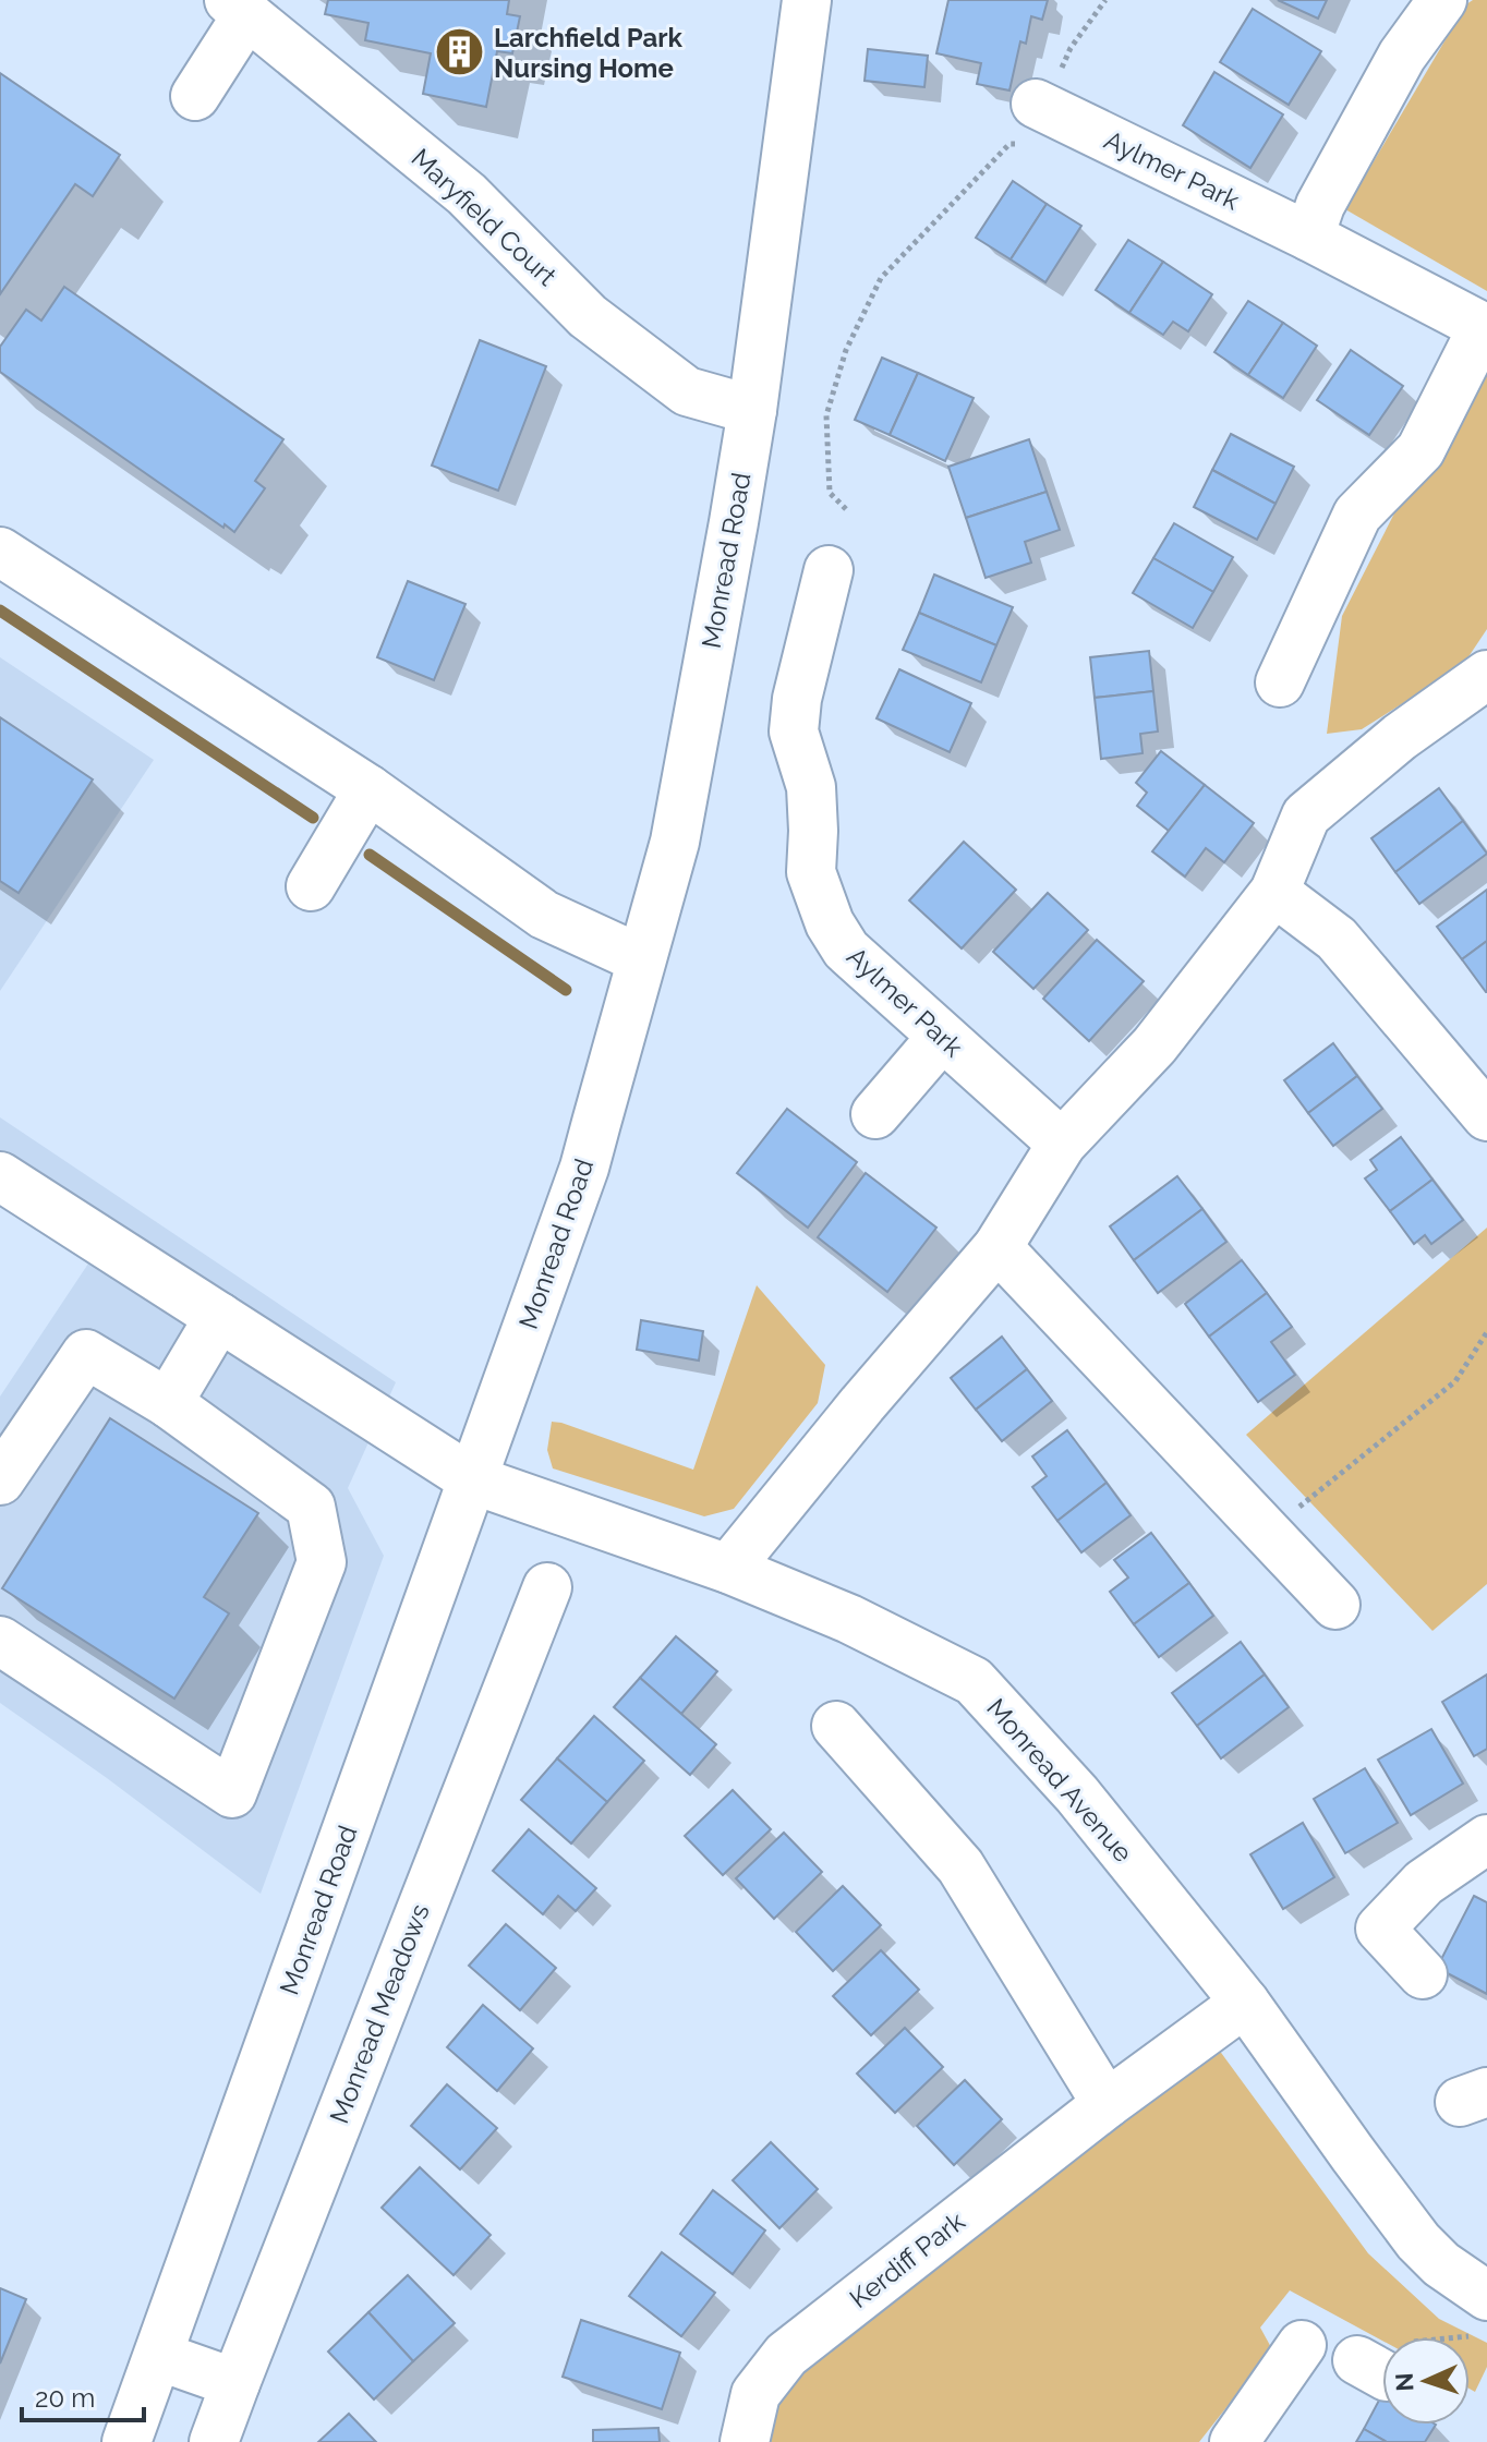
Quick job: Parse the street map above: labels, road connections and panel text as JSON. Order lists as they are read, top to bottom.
{
  "streets": {
    "street": [
      "Aylmer Park",
      "Maryfield Court",
      "Monread Road",
      "Monread Avenue",
      "Monread Meadows",
      "Kerdiff Park"
    ]
  },
  "crossings": [
    ["Maryfield Court", "Monread Road"],
    ["Monread Road", "Monread Avenue"],
    ["Monread Avenue", "Kerdiff Park"]
  ],
  "places": {
    "building": ["Larchfield Park Nursing Home"]
  },
  "scale_bar": "20 m",
  "north": "left"
}
